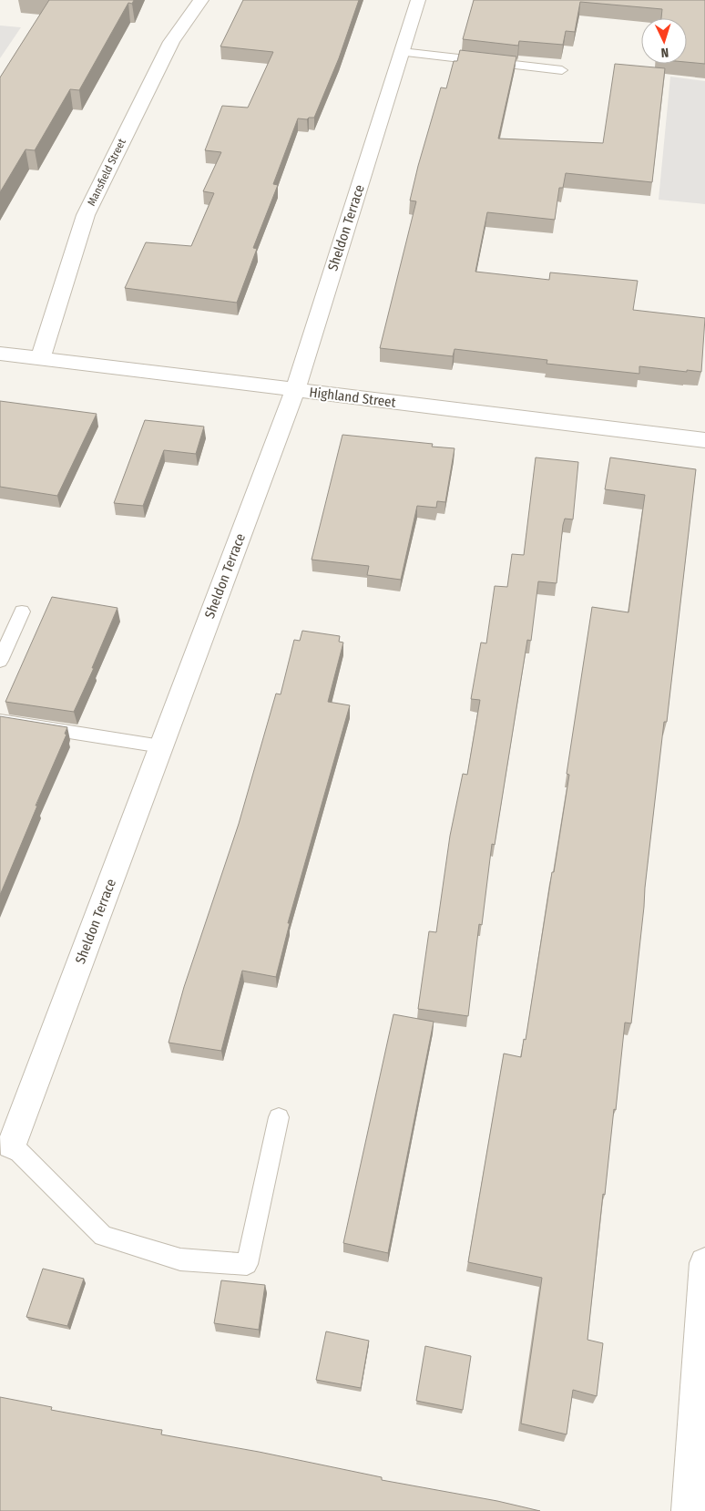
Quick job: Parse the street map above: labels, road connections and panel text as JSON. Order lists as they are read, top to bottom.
{
  "streets": {
    "street": ["Mansfield Street", "Sheldon Terrace", "Highland Street"]
  },
  "crossings": [
    ["Mansfield Street", "Highland Street"],
    ["Sheldon Terrace", "Highland Street"]
  ],
  "north": "bottom"
}
